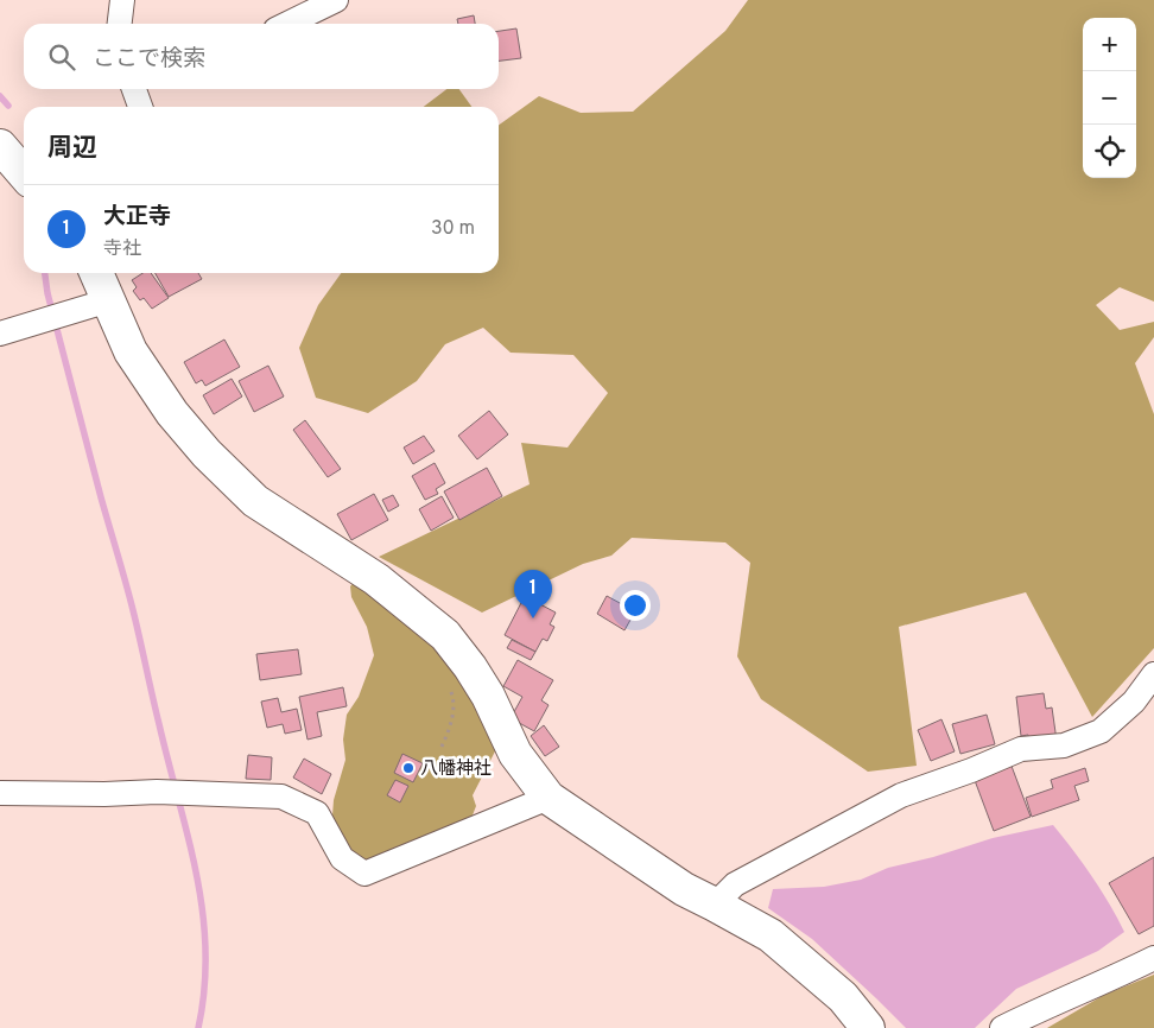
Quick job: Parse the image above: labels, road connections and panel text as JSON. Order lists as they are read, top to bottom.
{
  "places": ["八幡神社"],
  "page": {
    "map_buttons": ["+", "−"],
    "search": "ここで検索",
    "heading": "周辺",
    "list": [
      {
        "mark": "1",
        "name": "大正寺",
        "note": "寺社",
        "value": "30 m"
      }
    ],
    "pins": "1"
  }
}
